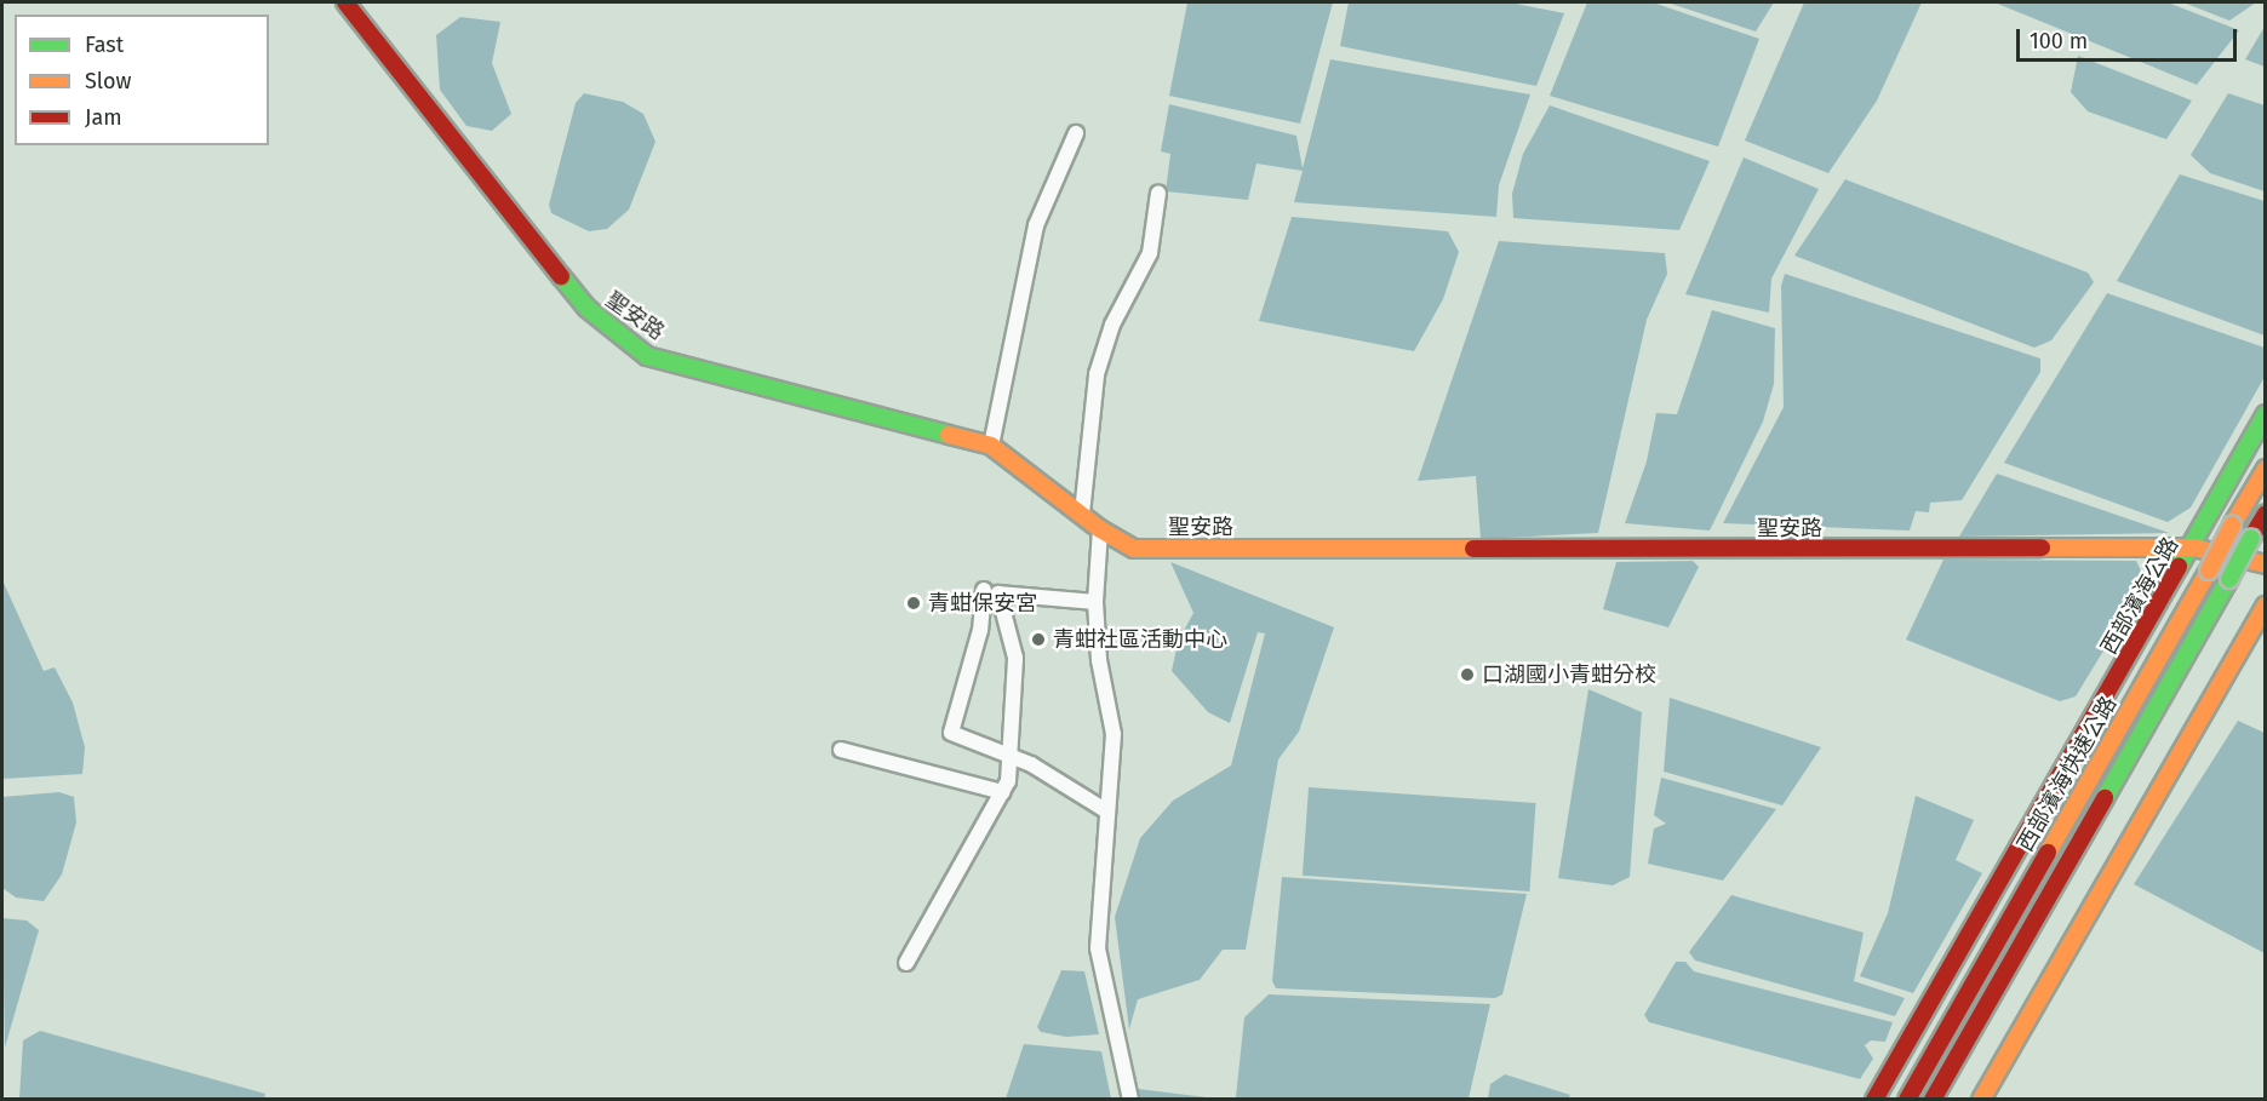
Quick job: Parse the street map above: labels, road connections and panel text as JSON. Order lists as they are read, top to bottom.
{
  "streets": {
    "main road": ["聖安路", "西部濱海公路", "西部濱海快速公路"]
  },
  "crossings": [
    ["聖安路", "西部濱海公路"]
  ],
  "places": ["青蚶保安宮", "青蚶社區活動中心", "口湖國小青蚶分校"],
  "legend": ["Fast", "Slow", "Jam"],
  "scale_bar": "100 m"
}
